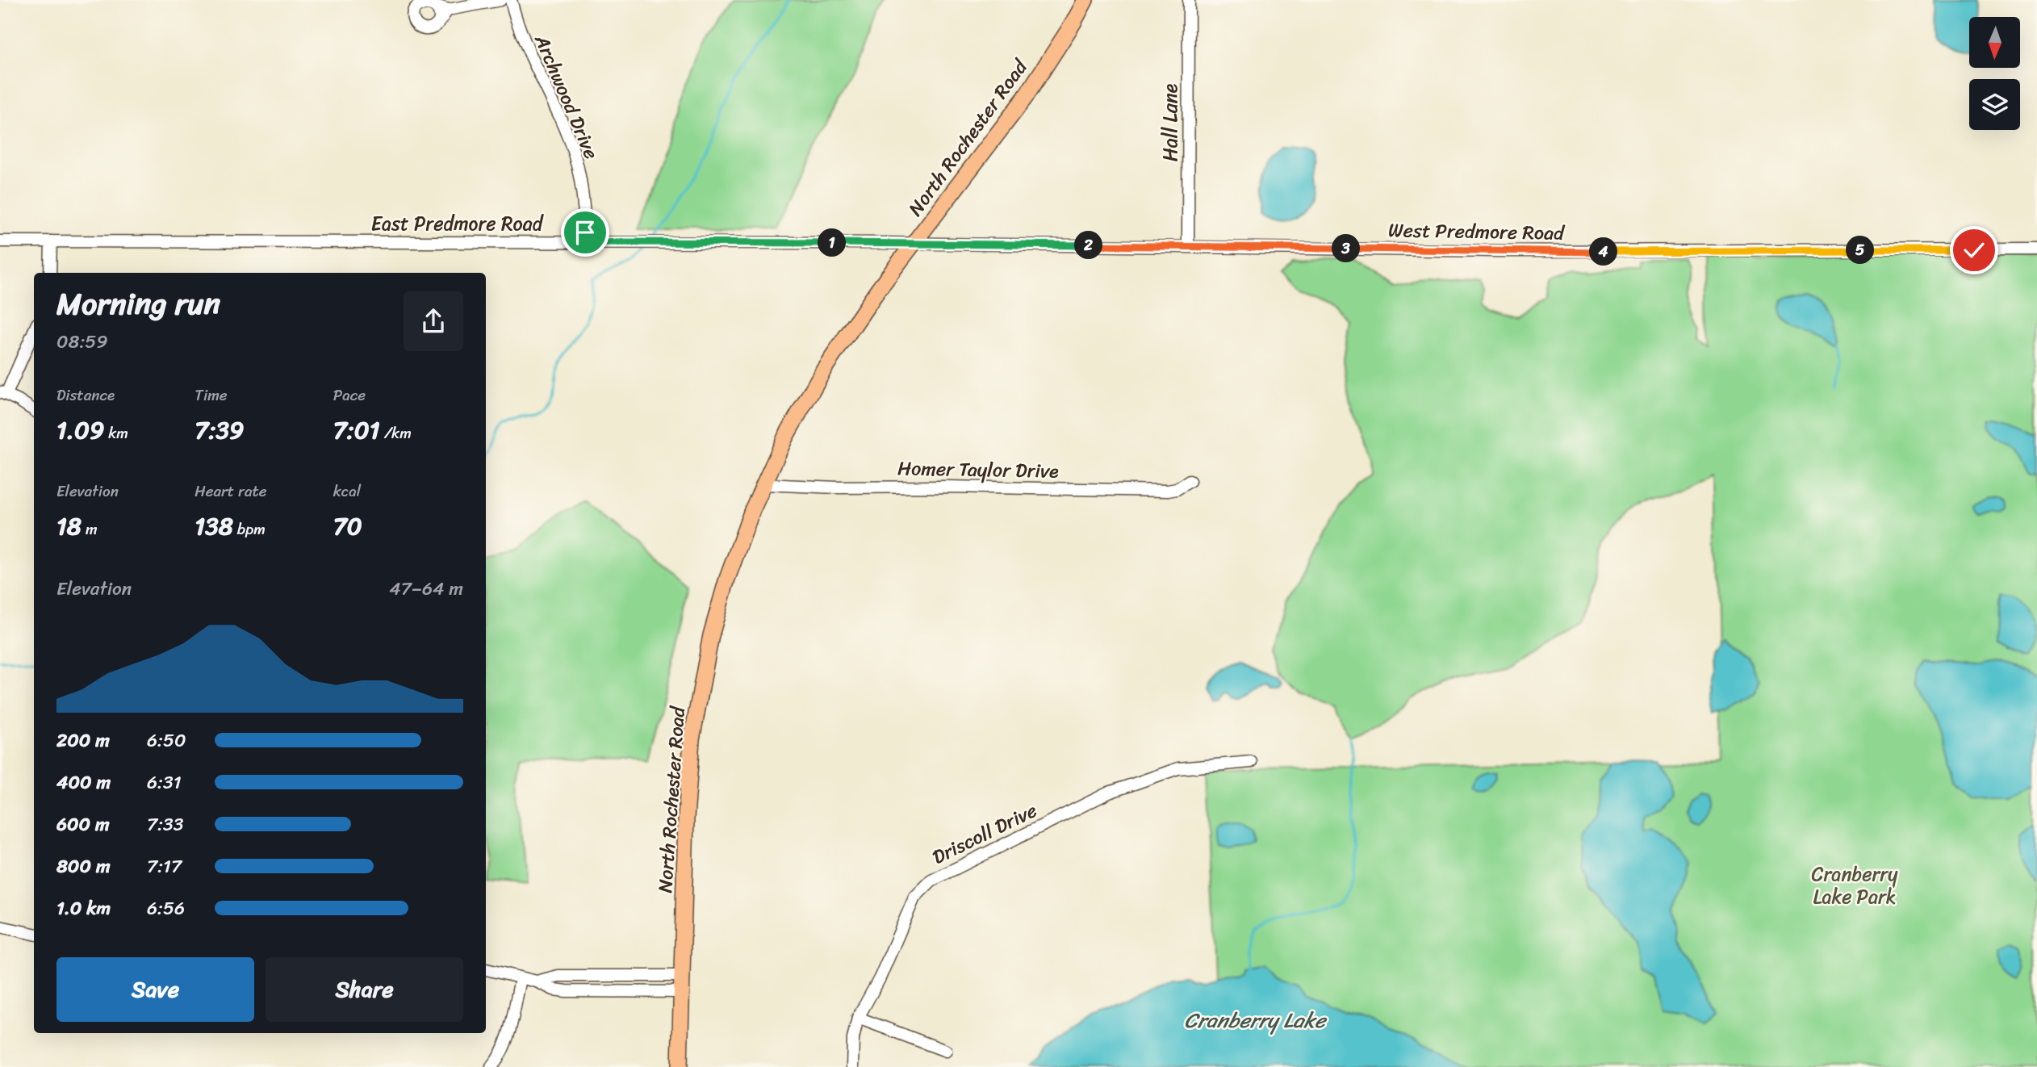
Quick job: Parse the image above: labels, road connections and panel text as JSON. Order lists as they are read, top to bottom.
{
  "streets": {
    "main road": ["North Rochester Road"],
    "street": [
      "Archwood Drive",
      "Hall Lane",
      "East Predmore Road",
      "West Predmore Road",
      "Homer Taylor Drive",
      "Driscoll Drive"
    ]
  },
  "crossings": [
    ["Archwood Drive", "East Predmore Road"],
    ["Hall Lane", "West Predmore Road"],
    ["North Rochester Road", "East Predmore Road"],
    ["North Rochester Road", "West Predmore Road"],
    ["North Rochester Road", "Homer Taylor Drive"],
    ["East Predmore Road", "West Predmore Road"]
  ],
  "water": ["Cranberry Lake"],
  "parks": ["Cranberry Lake Park"],
  "north": "bottom",
  "page": {
    "pins": [
      "1",
      "2",
      "3",
      "5",
      "4"
    ],
    "heading": ["Morning run", "08:59"],
    "stats": [
      ["Distance", "1.09 km"],
      ["Time", "7:39"],
      ["Pace", "7:01 /km"],
      ["Elevation", "18 m"],
      ["Heart rate", "138 bpm"],
      ["kcal", "70"]
    ],
    "chart": ["Elevation", "47–64 m"],
    "list": [
      {
        "name": "200 m",
        "note": "6:50"
      },
      {
        "name": "400 m",
        "note": "6:31"
      },
      {
        "name": "600 m",
        "note": "7:33"
      },
      {
        "name": "800 m",
        "note": "7:17"
      },
      {
        "name": "1.0 km",
        "note": "6:56"
      }
    ],
    "buttons": ["Save", "Share"]
  }
}
